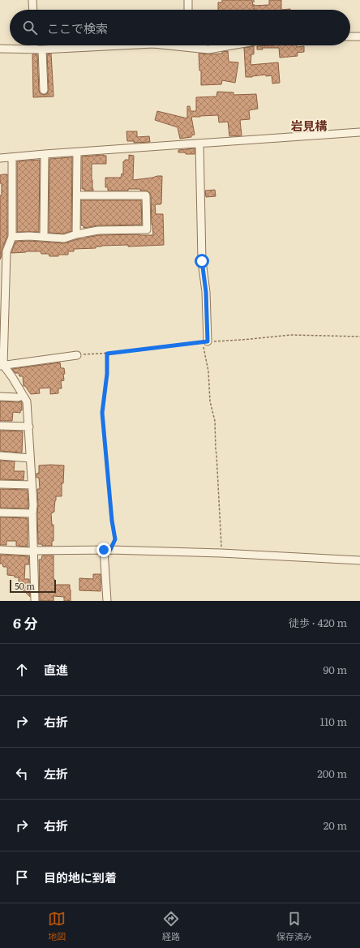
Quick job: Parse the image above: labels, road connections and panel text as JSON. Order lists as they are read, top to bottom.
{
  "districts": ["岩見構"],
  "scale_bar": "50 m",
  "page": {
    "search": "ここで検索",
    "scale": "50 m",
    "heading": ["6 分", "徒歩 · 420 m"],
    "list": [
      ["直進", "90 m"],
      ["右折", "110 m"],
      ["左折", "200 m"],
      ["右折", "20 m"],
      "目的地に到着"
    ],
    "nav": ["地図", "経路", "保存済み"]
  }
}
